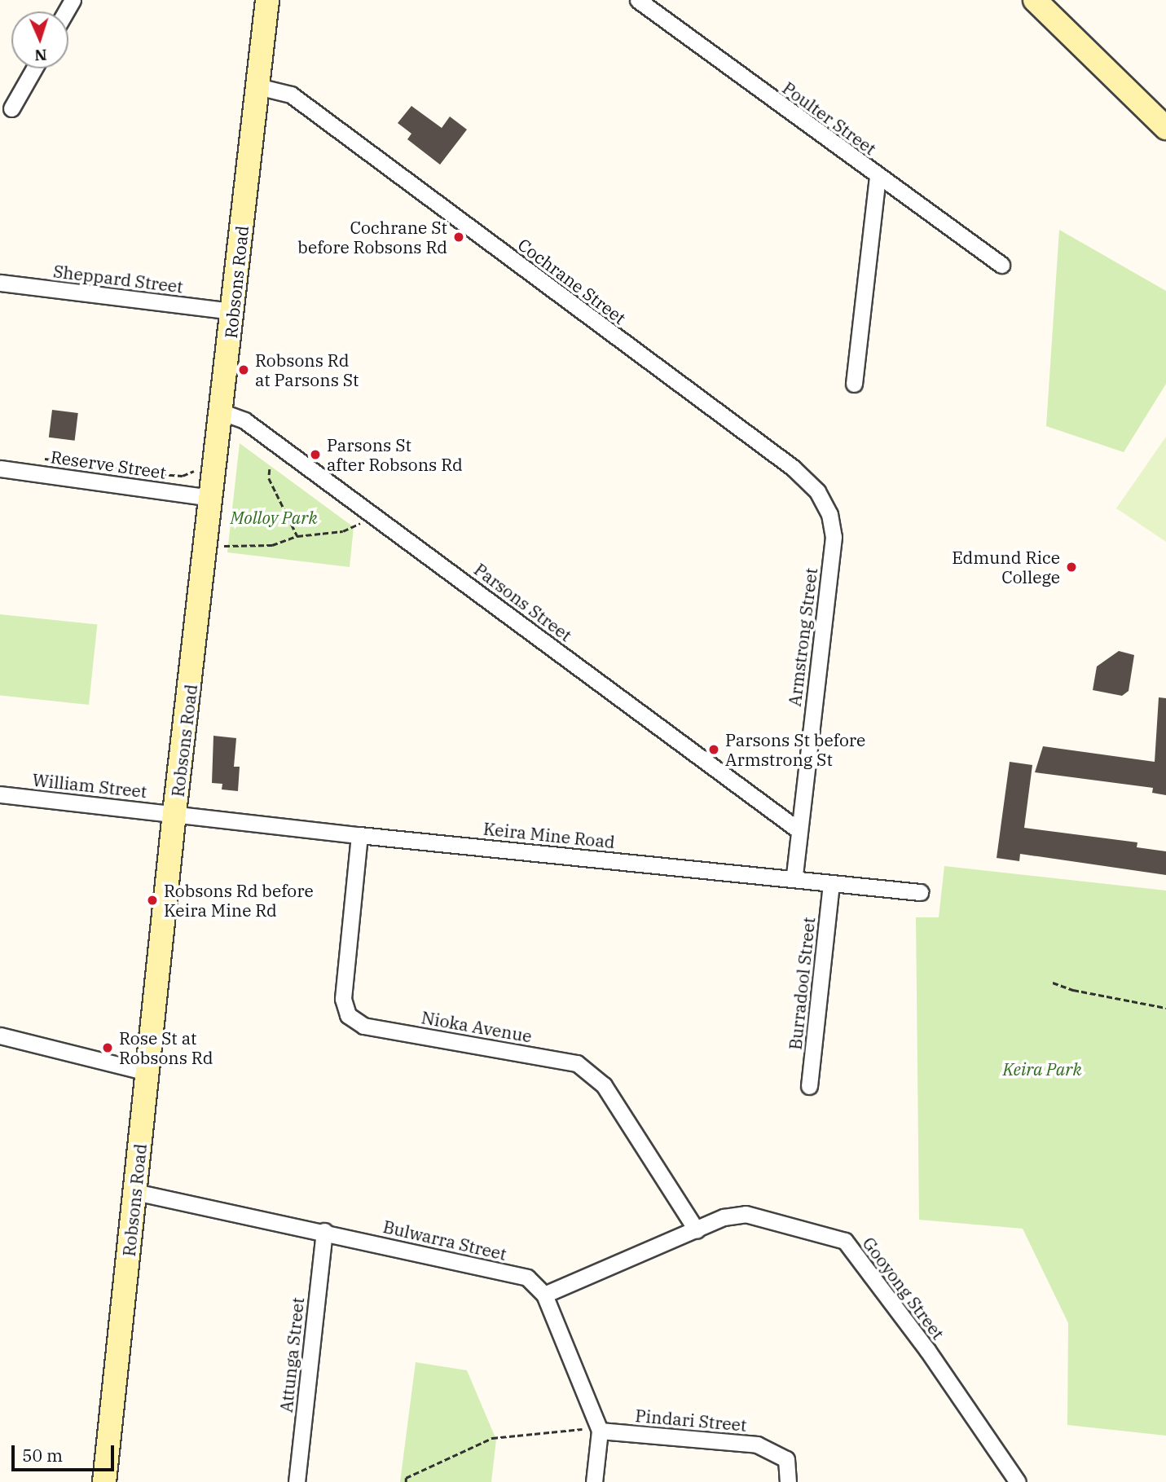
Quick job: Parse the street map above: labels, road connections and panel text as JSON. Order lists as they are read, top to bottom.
{
  "streets": {
    "main road": ["Robsons Road"],
    "street": [
      "Poulter Street",
      "Sheppard Street",
      "Cochrane Street",
      "Reserve Street",
      "Parsons Street",
      "Armstrong Street",
      "William Street",
      "Keira Mine Road",
      "Burradool Street",
      "Nioka Avenue",
      "Bulwarra Street",
      "Gooyong Street",
      "Attunga Street",
      "Pindari Street"
    ]
  },
  "crossings": [
    ["Sheppard Street", "Robsons Road"],
    ["Cochrane Street", "Robsons Road"],
    ["Cochrane Street", "Armstrong Street"],
    ["Robsons Road", "Reserve Street"],
    ["Robsons Road", "Parsons Street"],
    ["Robsons Road", "William Street"],
    ["Robsons Road", "Keira Mine Road"],
    ["Robsons Road", "Bulwarra Street"],
    ["Parsons Street", "Armstrong Street"],
    ["Armstrong Street", "Keira Mine Road"],
    ["William Street", "Keira Mine Road"],
    ["Keira Mine Road", "Burradool Street"],
    ["Keira Mine Road", "Nioka Avenue"],
    ["Nioka Avenue", "Gooyong Street"],
    ["Bulwarra Street", "Gooyong Street"],
    ["Bulwarra Street", "Attunga Street"],
    ["Bulwarra Street", "Pindari Street"]
  ],
  "parks": ["Molloy Park", "Keira Park"],
  "places": [
    "Cochrane St before Robsons Rd",
    "Robsons Rd at Parsons St",
    "Parsons St after Robsons Rd",
    "Edmund Rice College",
    "Parsons St before Armstrong St",
    "Robsons Rd before Keira Mine Rd",
    "Rose St at Robsons Rd"
  ],
  "scale_bar": "50 m",
  "north": "bottom"
}
